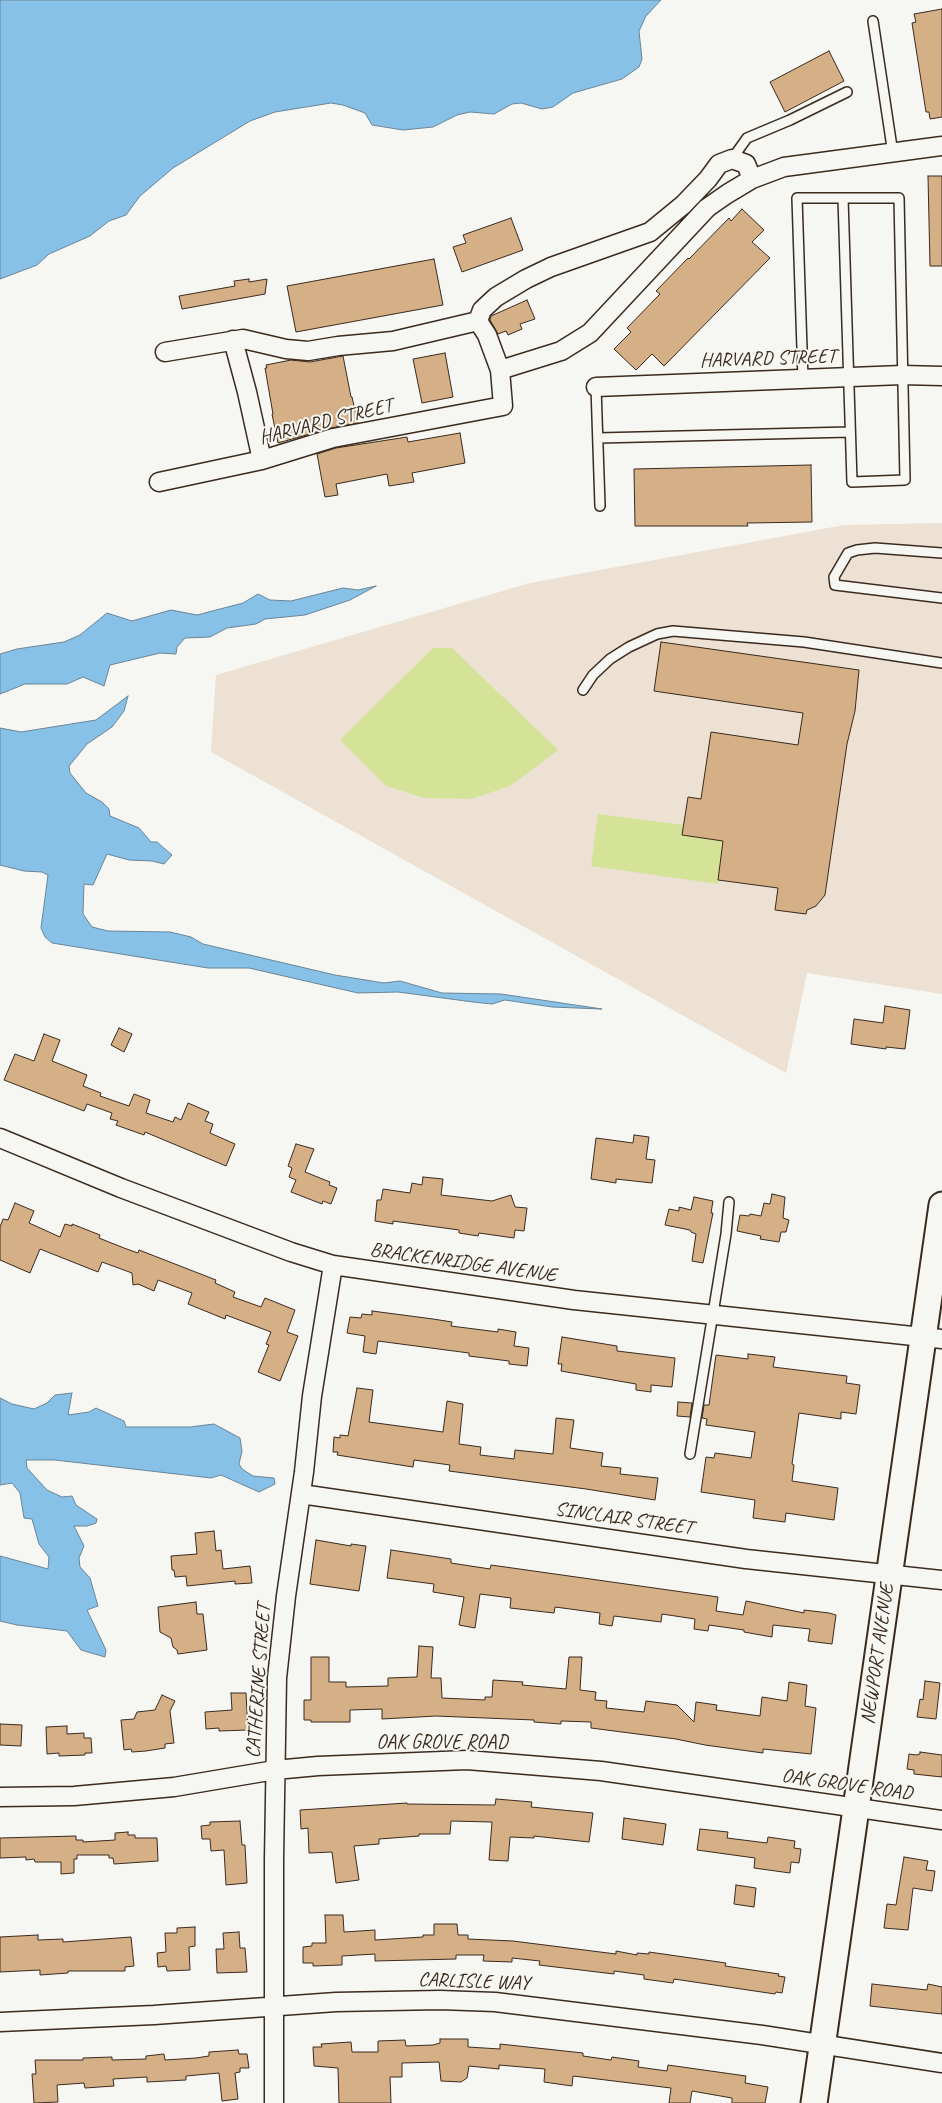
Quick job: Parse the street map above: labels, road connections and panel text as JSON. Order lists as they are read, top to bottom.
{
  "streets": {
    "street": [
      "HARVARD STREET",
      "BRACKENRIDGE AVENUE",
      "SINCLAIR STREET",
      "NEWPORT AVENUE",
      "CATHERINE STREET",
      "OAK GROVE ROAD",
      "CARLISLE WAY"
    ]
  },
  "crossings": [
    ["BRACKENRIDGE AVENUE", "NEWPORT AVENUE"],
    ["BRACKENRIDGE AVENUE", "CATHERINE STREET"],
    ["SINCLAIR STREET", "NEWPORT AVENUE"],
    ["SINCLAIR STREET", "CATHERINE STREET"],
    ["NEWPORT AVENUE", "OAK GROVE ROAD"],
    ["NEWPORT AVENUE", "CARLISLE WAY"],
    ["CATHERINE STREET", "OAK GROVE ROAD"],
    ["CATHERINE STREET", "CARLISLE WAY"]
  ]
}
